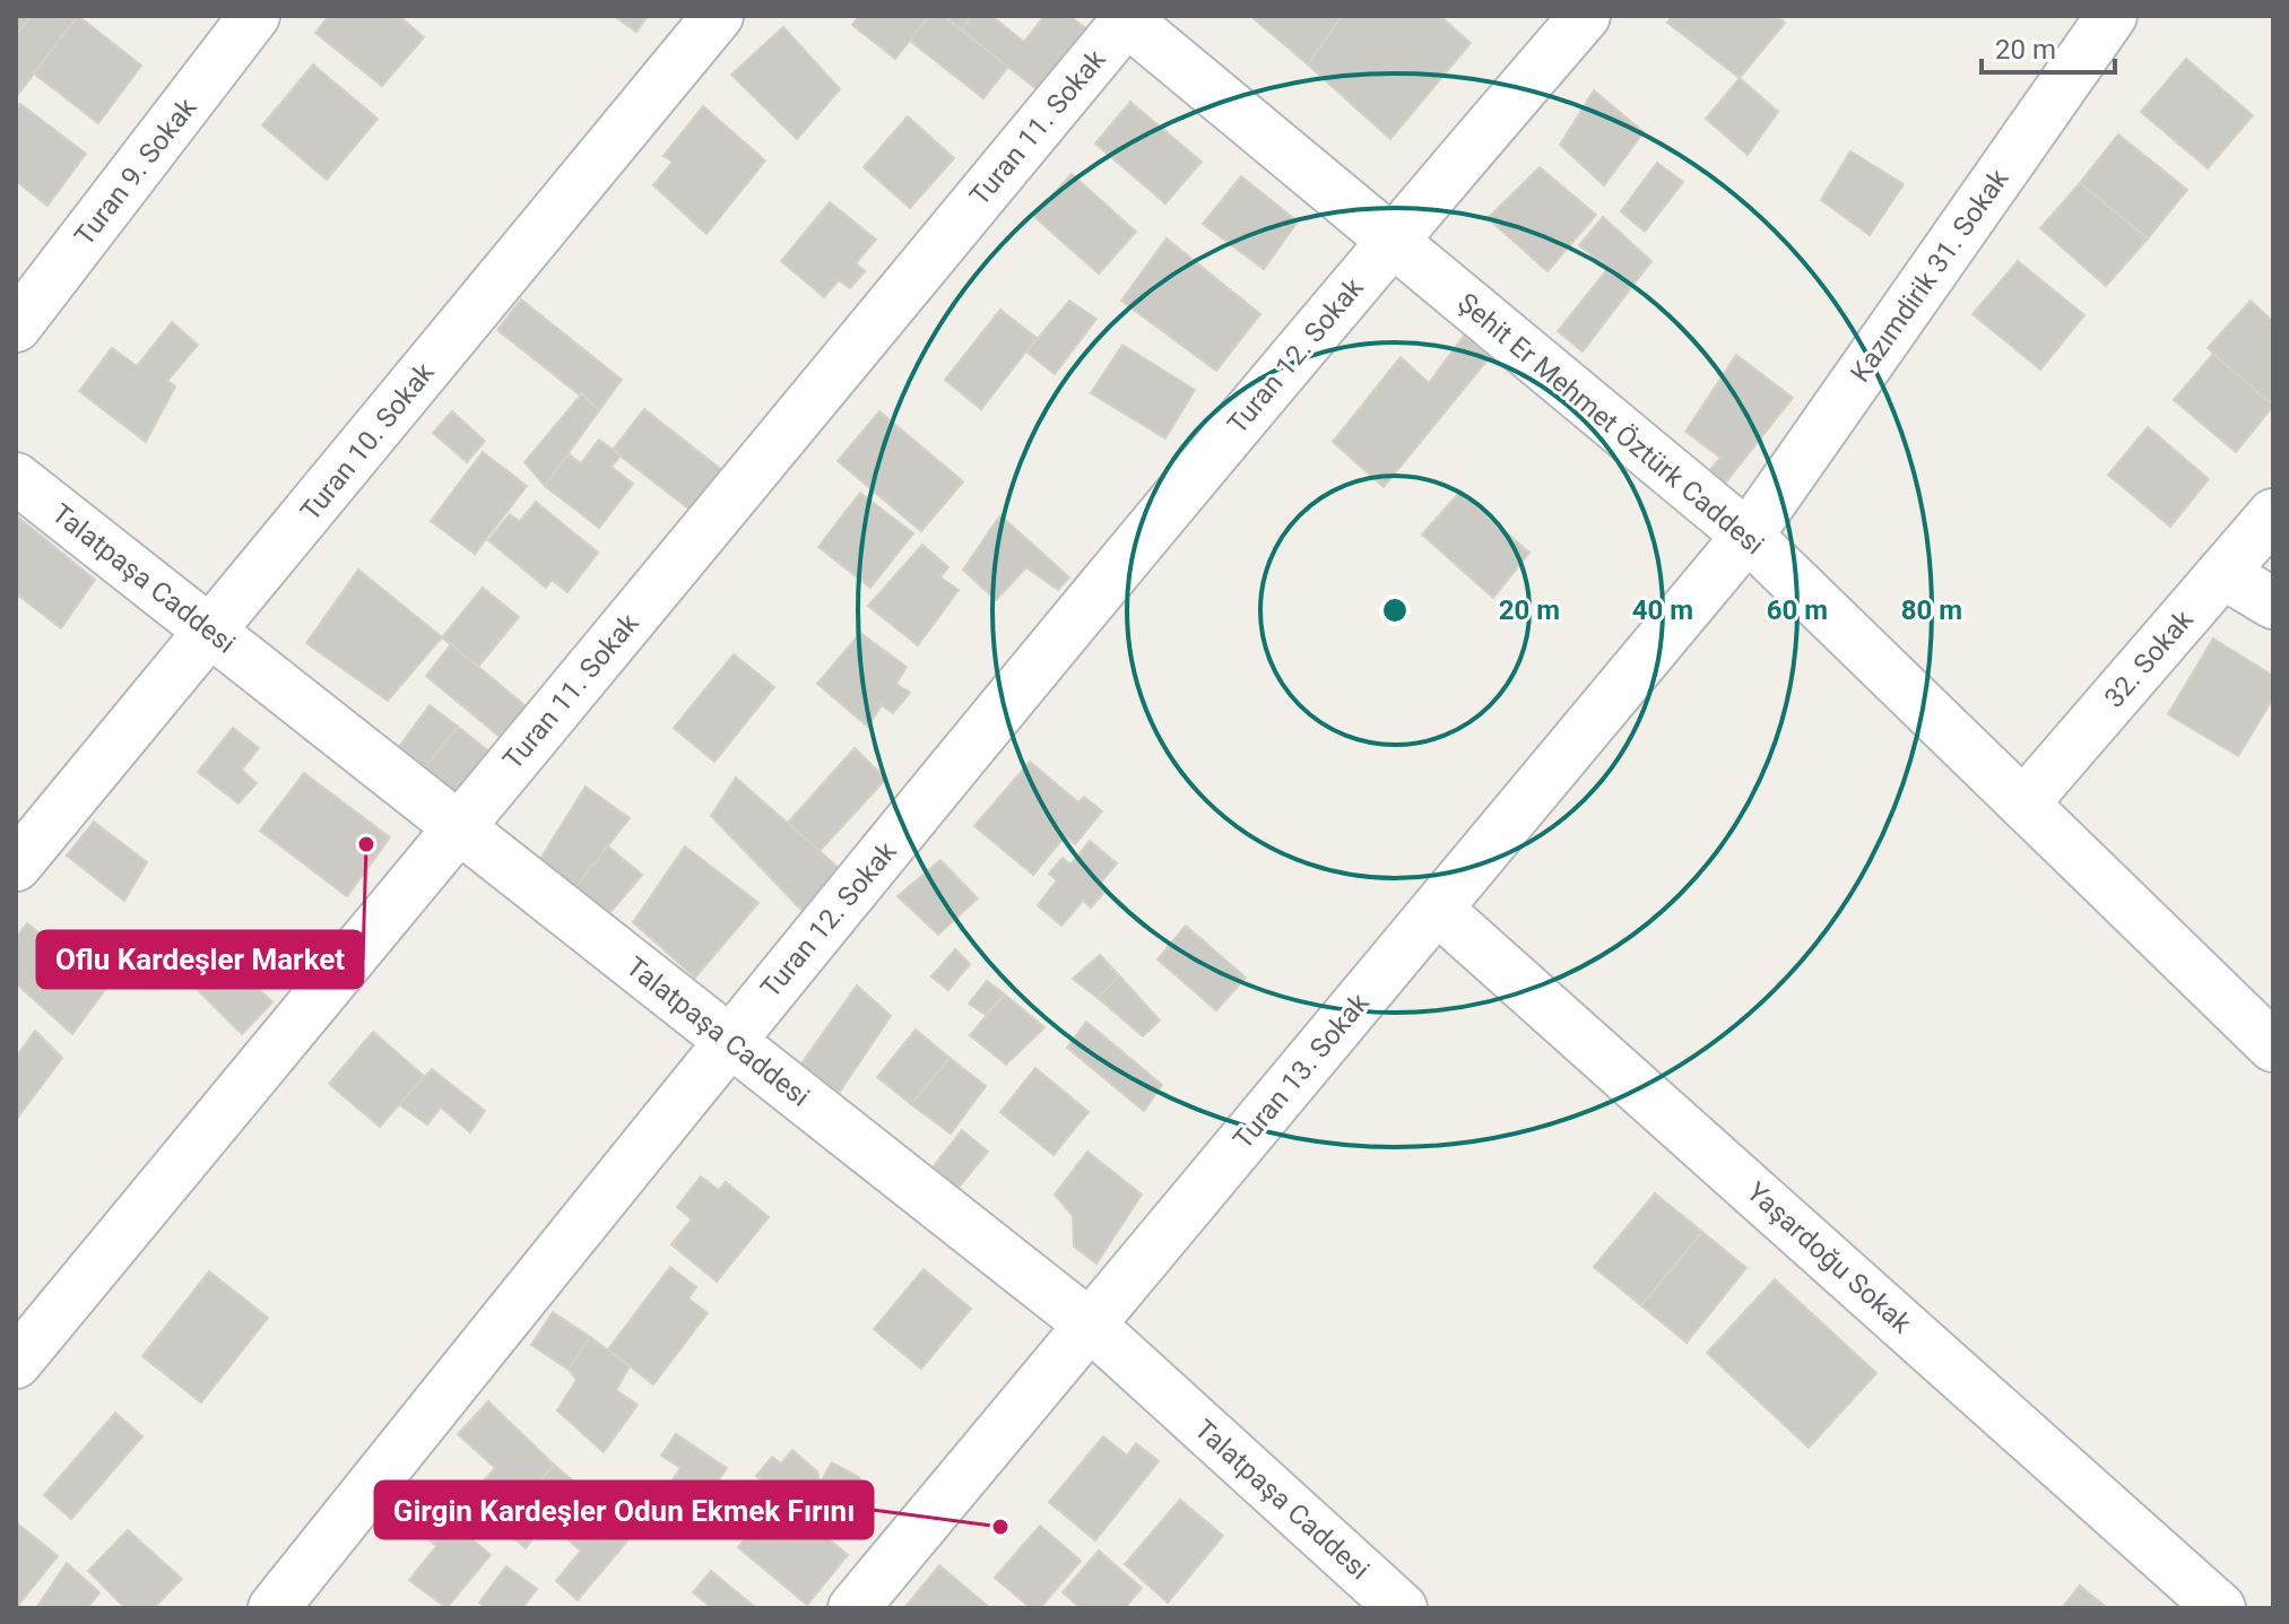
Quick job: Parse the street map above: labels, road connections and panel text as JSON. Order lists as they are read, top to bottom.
{
  "streets": {
    "street": [
      "Turan 11. Sokak",
      "Turan 9. Sokak",
      "Kazımdirik 31. Sokak",
      "Turan 12. Sokak",
      "Şehit Er Mehmet Öztürk Caddesi",
      "Turan 10. Sokak",
      "Talatpaşa Caddesi",
      "32. Sokak",
      "Turan 13. Sokak",
      "Yaşardoğu Sokak"
    ]
  },
  "crossings": [
    ["Turan 11. Sokak", "Şehit Er Mehmet Öztürk Caddesi"],
    ["Turan 11. Sokak", "Talatpaşa Caddesi"],
    ["Kazımdirik 31. Sokak", "Şehit Er Mehmet Öztürk Caddesi"],
    ["Kazımdirik 31. Sokak", "Turan 13. Sokak"],
    ["Turan 12. Sokak", "Şehit Er Mehmet Öztürk Caddesi"],
    ["Turan 12. Sokak", "Talatpaşa Caddesi"],
    ["Şehit Er Mehmet Öztürk Caddesi", "32. Sokak"],
    ["Şehit Er Mehmet Öztürk Caddesi", "Turan 13. Sokak"],
    ["Turan 10. Sokak", "Talatpaşa Caddesi"],
    ["Talatpaşa Caddesi", "Turan 13. Sokak"],
    ["Turan 13. Sokak", "Yaşardoğu Sokak"]
  ],
  "places": ["Oflu Kardeşler Market", "Girgin Kardeşler Odun Ekmek Fırını"],
  "scale_bar": "20 m",
  "rings": [
    "20 m",
    "40 m",
    "60 m",
    "80 m"
  ]
}
